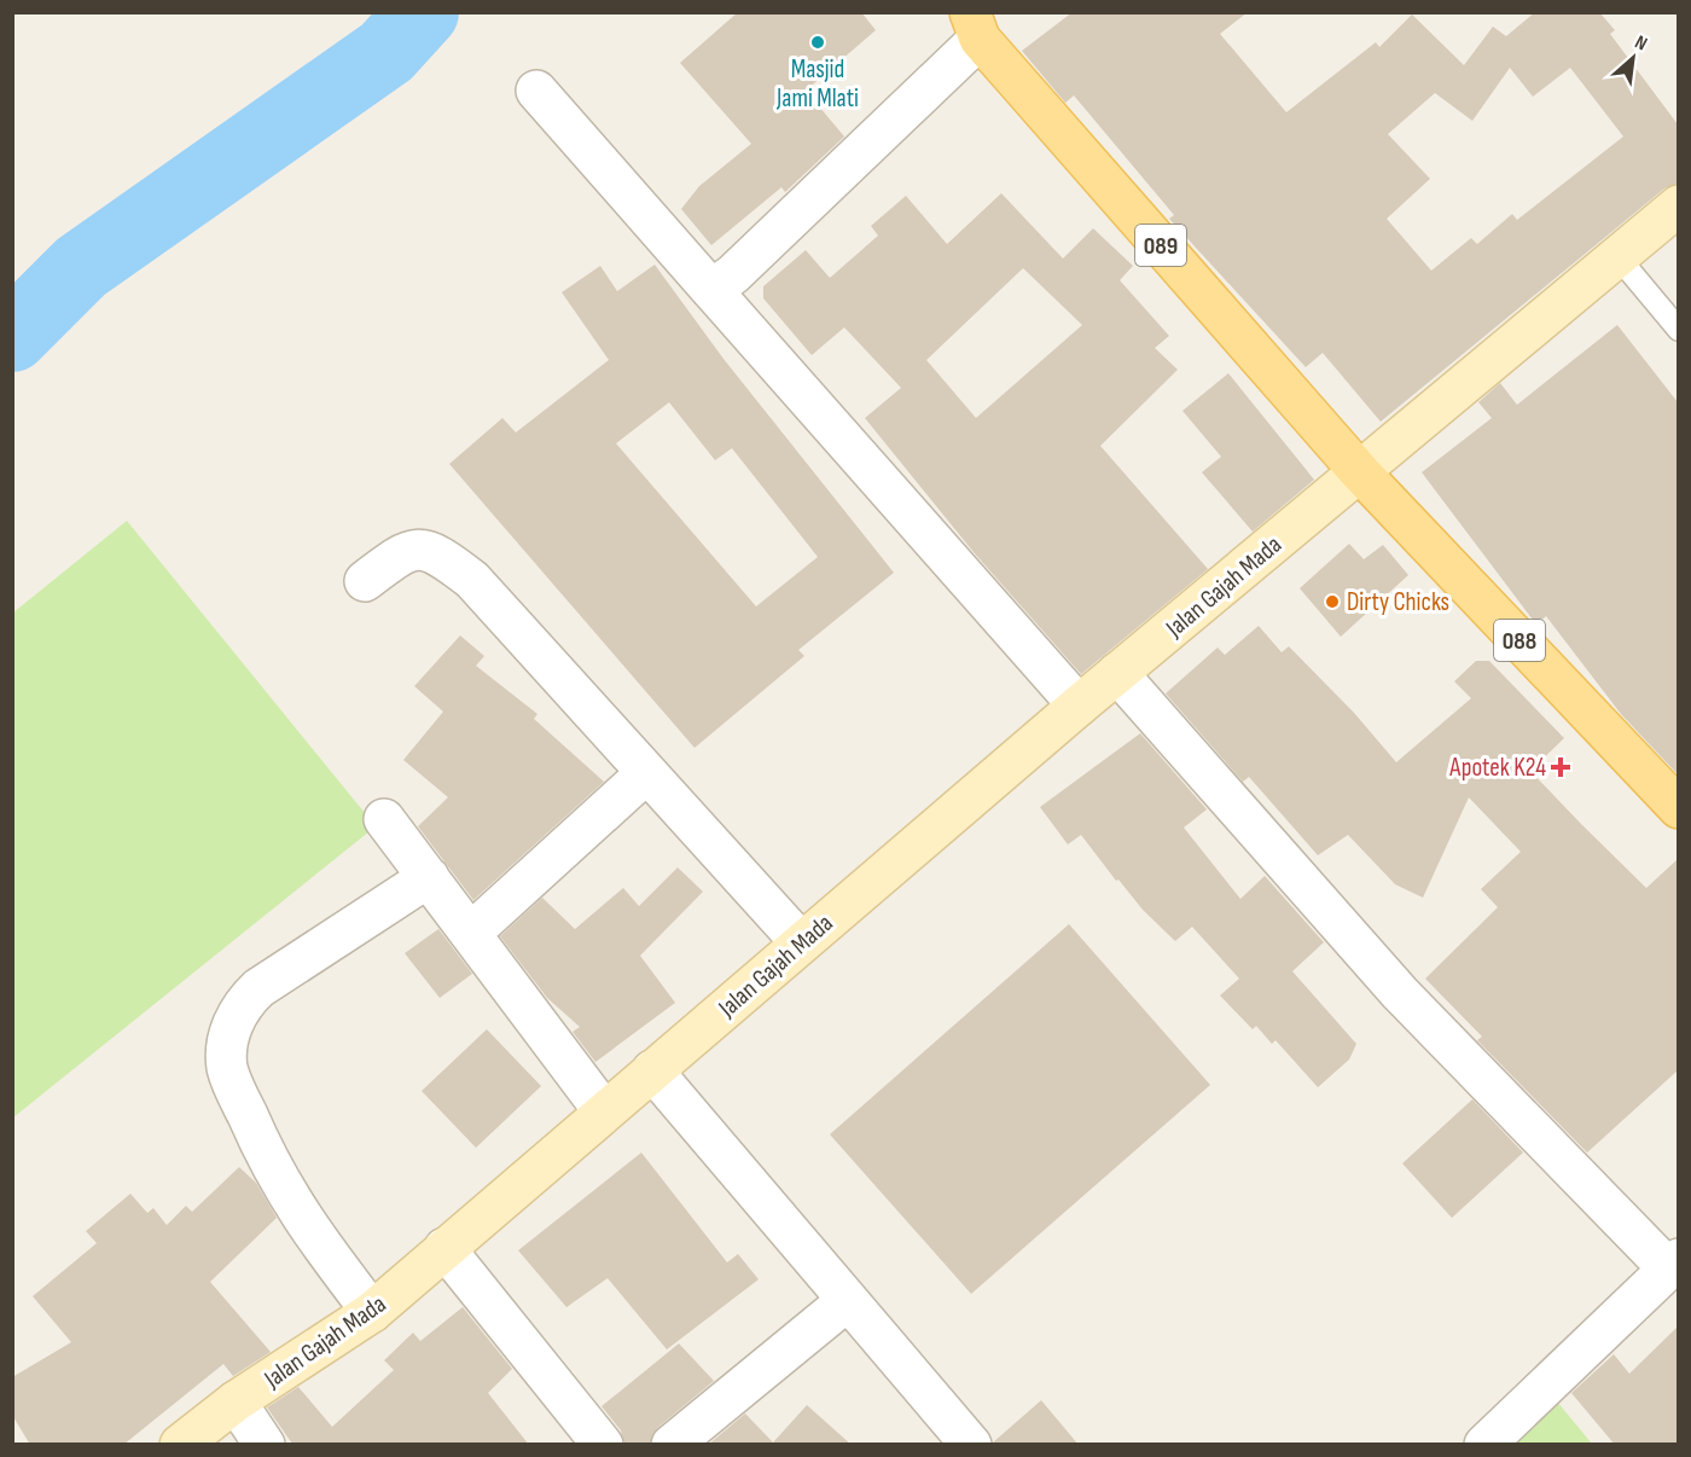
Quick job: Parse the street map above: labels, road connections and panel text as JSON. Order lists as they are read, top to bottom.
{
  "streets": {
    "main road": ["089", "Jalan Gajah Mada", "088"]
  },
  "crossings": [
    ["089", "Jalan Gajah Mada"],
    ["089", "088"],
    ["Jalan Gajah Mada", "088"]
  ],
  "places": {
    "other": ["Masjid Jami Mlati", "Dirty Chicks"],
    "health": ["Apotek K24"]
  },
  "north": "top right"
}
